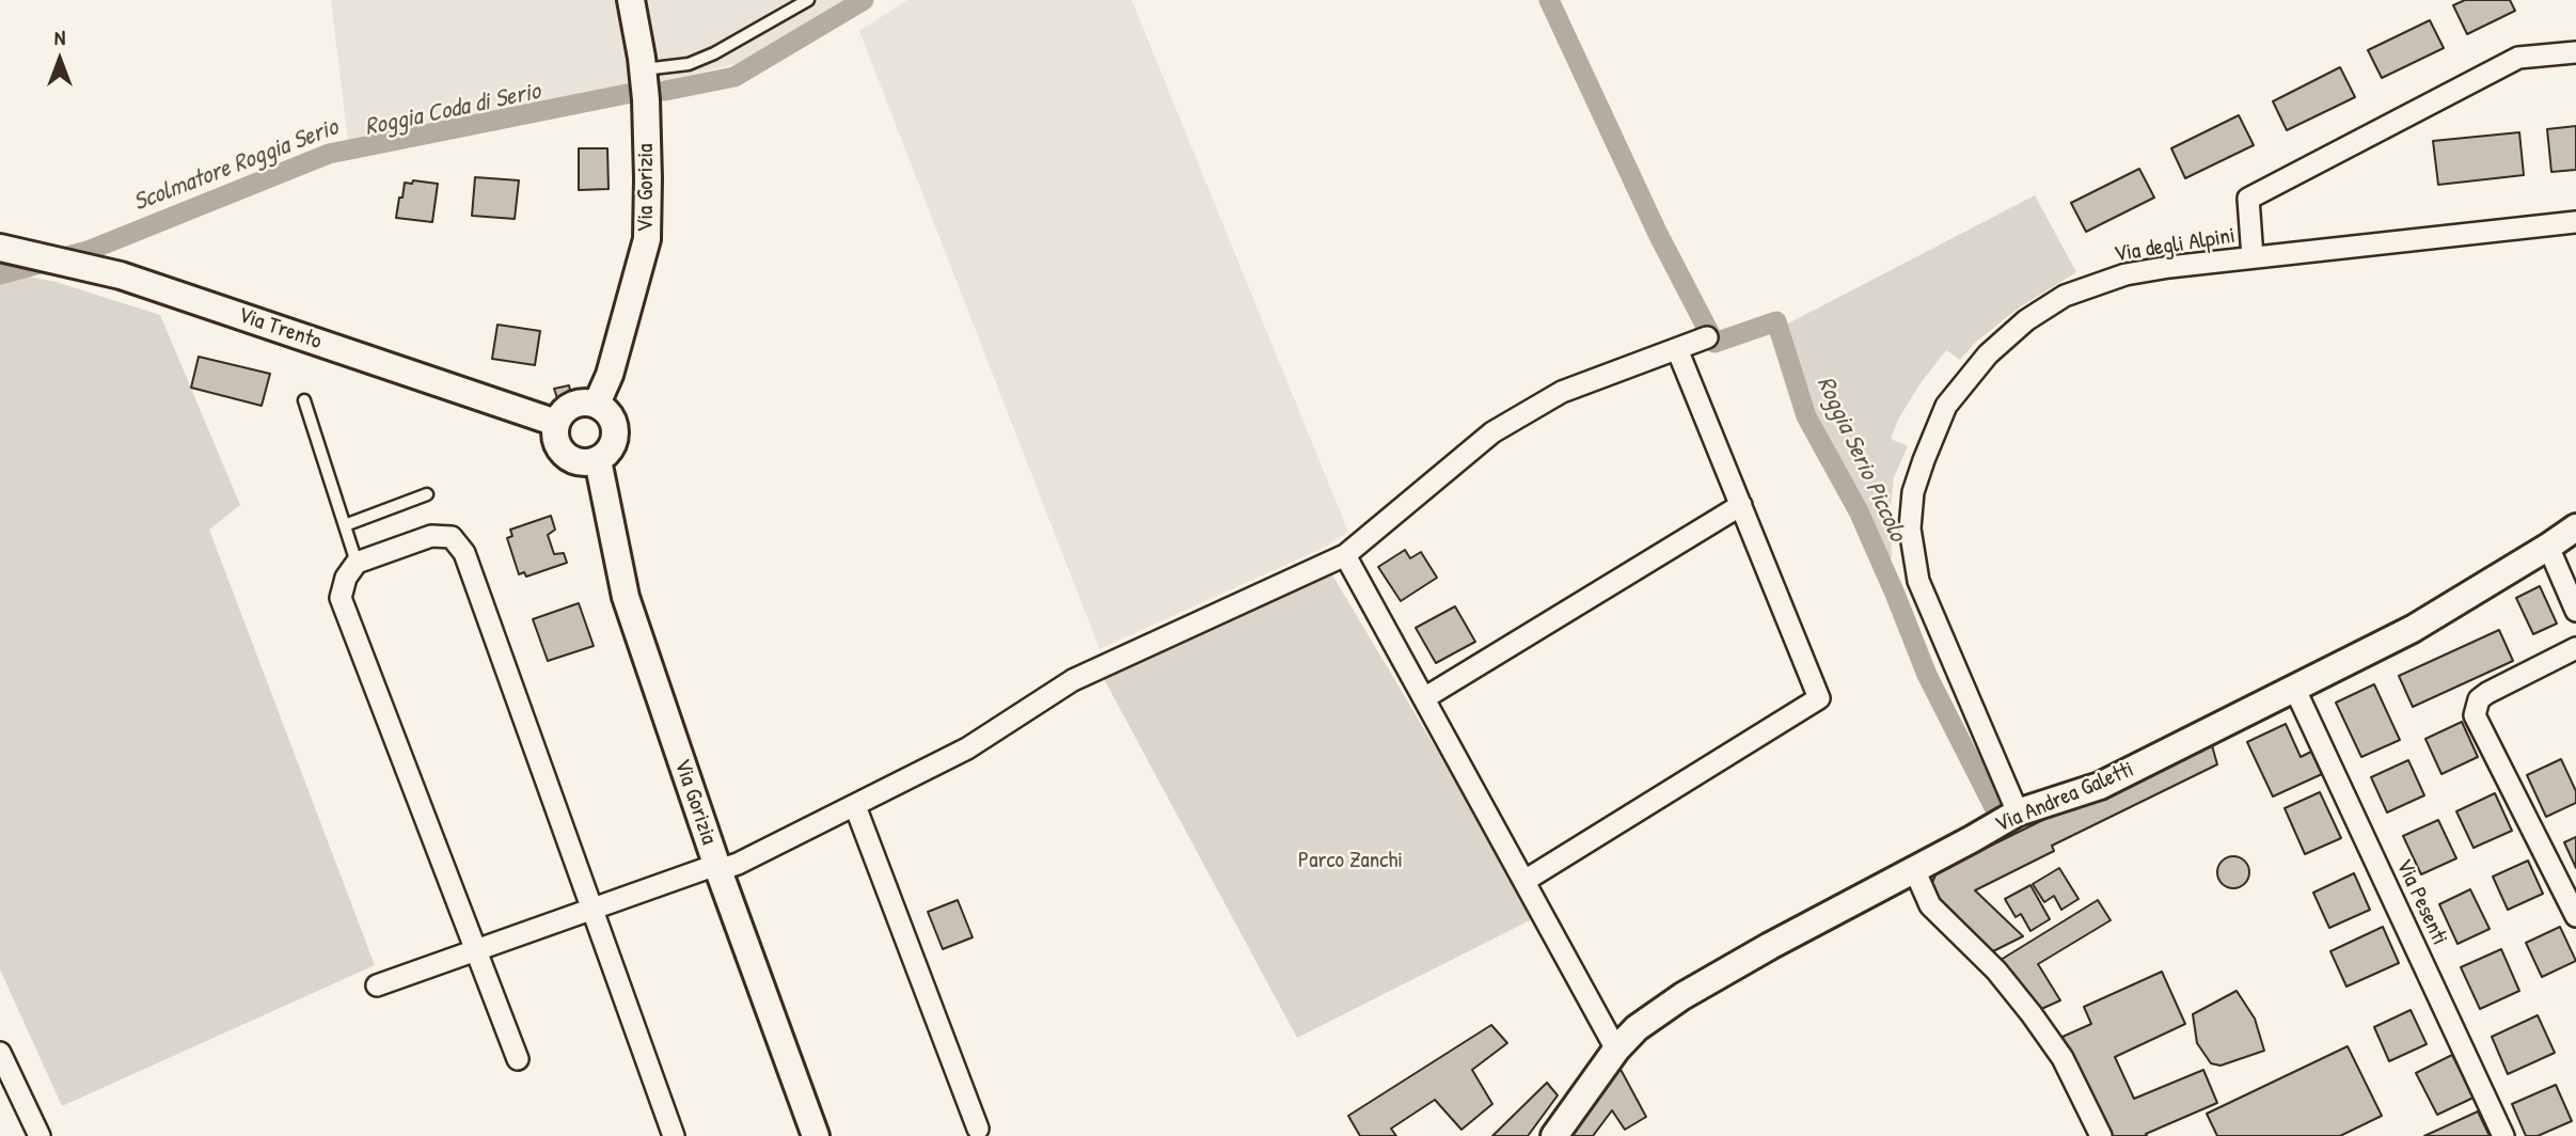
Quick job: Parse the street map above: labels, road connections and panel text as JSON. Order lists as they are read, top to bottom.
{
  "streets": {
    "street": [
      "Via Gorizia",
      "Via degli Alpini",
      "Via Trento",
      "Via Andrea Galetti",
      "Via Pesenti"
    ]
  },
  "crossings": [
    ["Via Gorizia", "Via Trento"],
    ["Via degli Alpini", "Via Andrea Galetti"],
    ["Via Andrea Galetti", "Via Pesenti"]
  ],
  "water": ["Roggia Coda di Serio", "Scolmatore Roggia Serio", "Roggia Serio Piccolo"],
  "parks": ["Parco Zanchi"],
  "north": "top"
}
